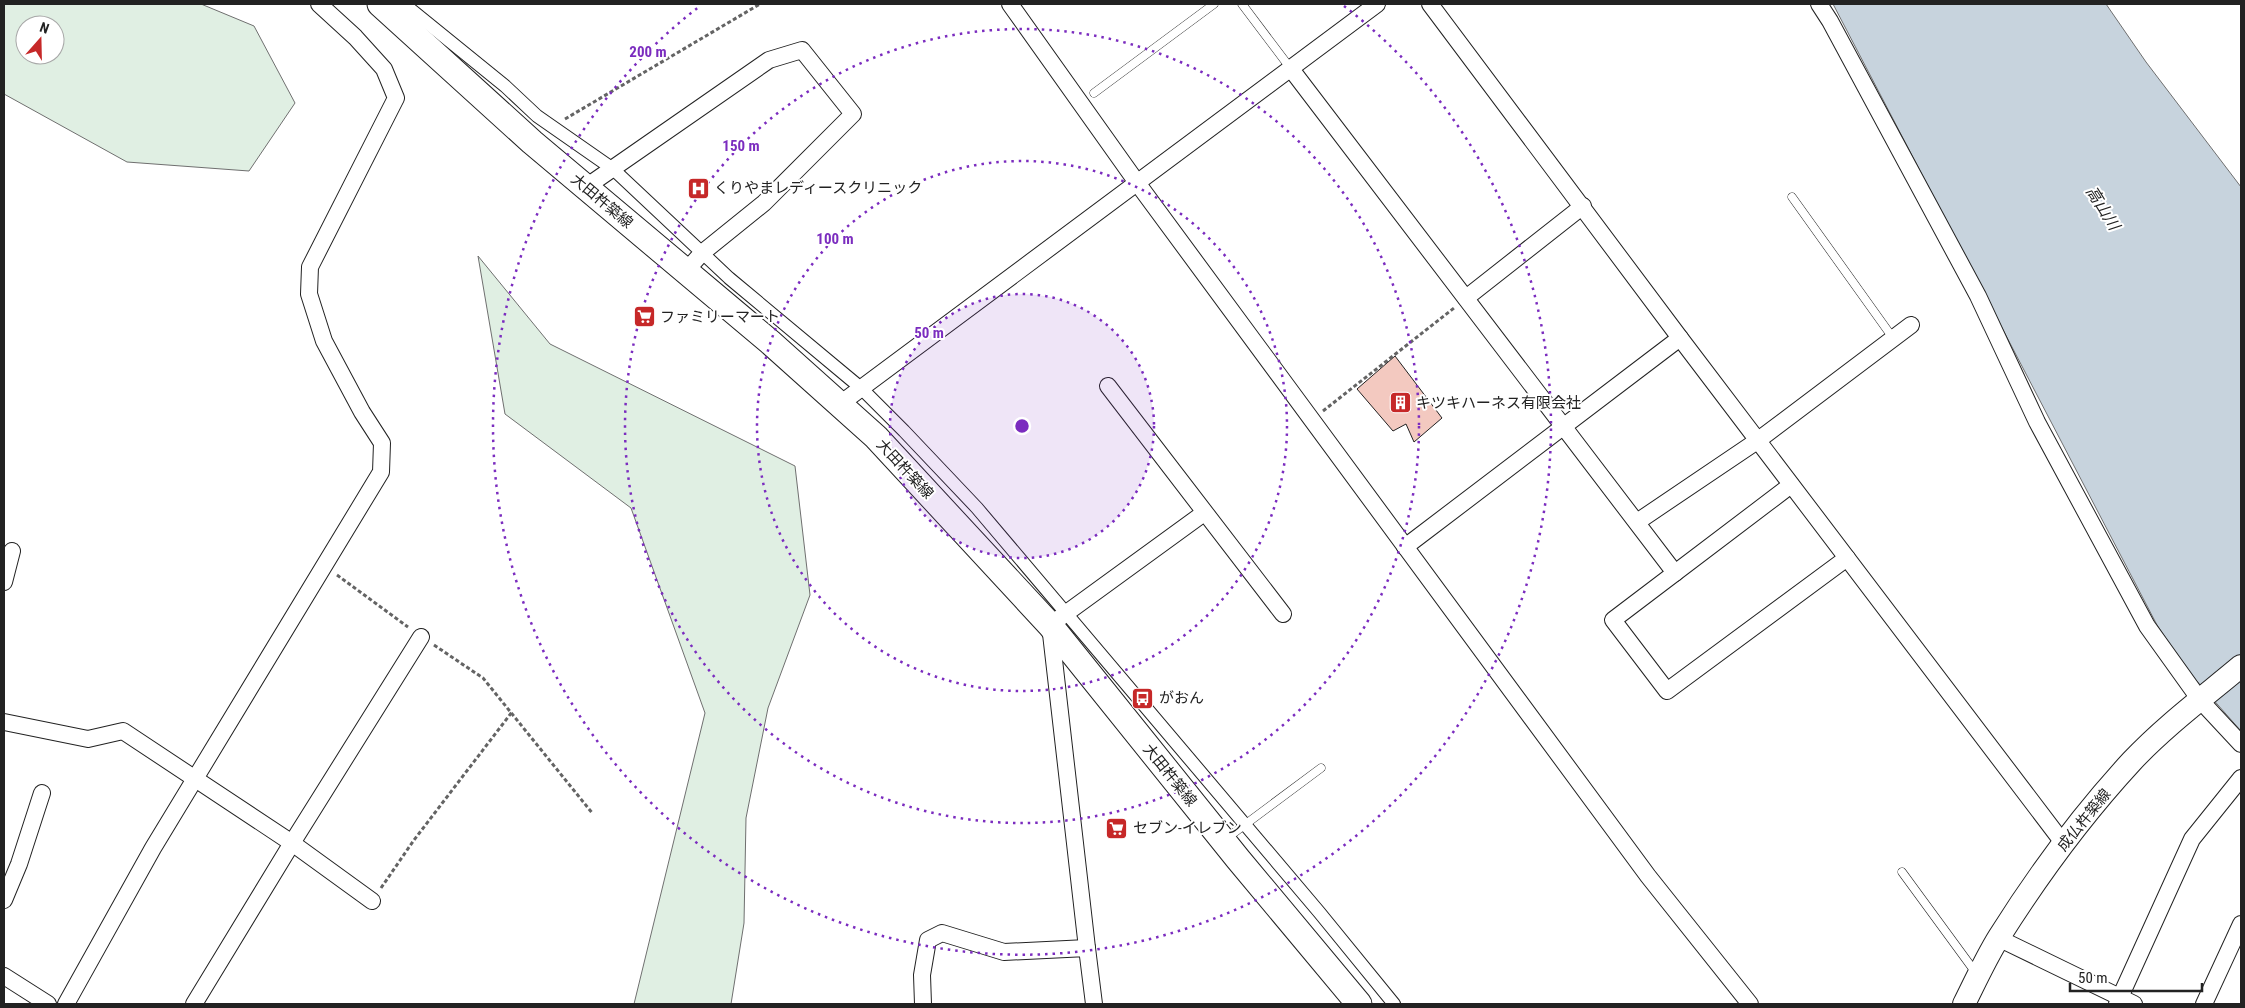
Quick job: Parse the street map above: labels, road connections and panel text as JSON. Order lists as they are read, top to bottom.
{
  "streets": {
    "main road": ["大田杵築線", "成仏杵築線"]
  },
  "water": ["高山川"],
  "places": {
    "hospital": ["くりやまレディースクリニック"],
    "supermarket": ["ファミリーマート", "セブン-イレブン"],
    "building": ["キツキハーネス有限会社"],
    "bus stop": ["がおん"]
  },
  "scale_bar": "50 m",
  "north": "top",
  "rings": [
    "200 m",
    "150 m",
    "100 m",
    "50 m"
  ]
}
